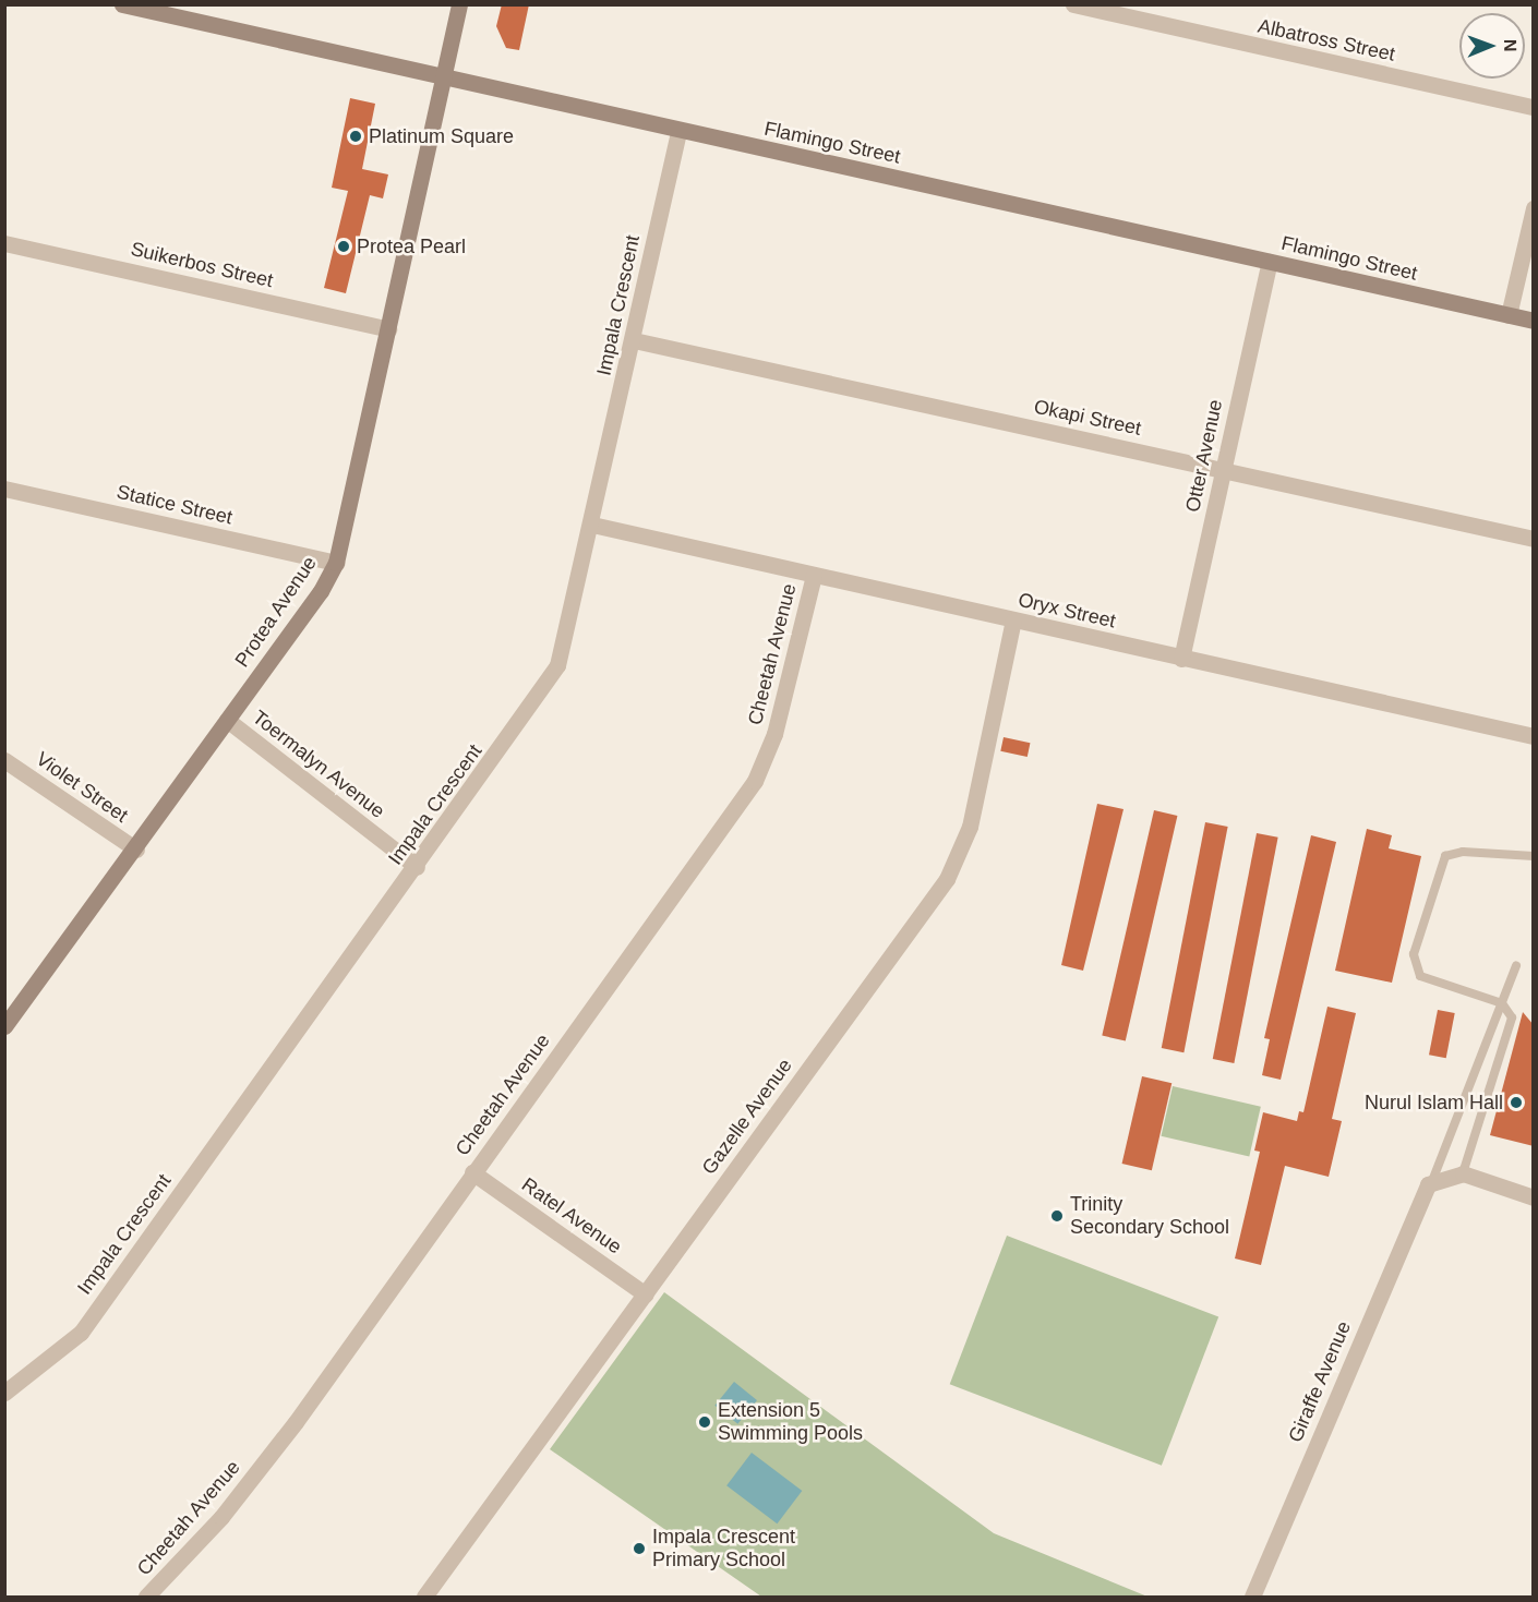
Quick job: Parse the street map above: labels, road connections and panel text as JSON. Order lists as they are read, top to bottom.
{
  "streets": {
    "street": [
      "Albatross Street",
      "Flamingo Street",
      "Suikerbos Street",
      "Impala Crescent",
      "Okapi Street",
      "Otter Avenue",
      "Statice Street",
      "Oryx Street",
      "Protea Avenue",
      "Cheetah Avenue",
      "Toermalyn Avenue",
      "Violet Street",
      "Gazelle Avenue",
      "Ratel Avenue",
      "Giraffe Avenue"
    ]
  },
  "crossings": [
    ["Flamingo Street", "Impala Crescent"],
    ["Flamingo Street", "Otter Avenue"],
    ["Flamingo Street", "Protea Avenue"],
    ["Suikerbos Street", "Protea Avenue"],
    ["Impala Crescent", "Okapi Street"],
    ["Impala Crescent", "Oryx Street"],
    ["Impala Crescent", "Toermalyn Avenue"],
    ["Okapi Street", "Otter Avenue"],
    ["Otter Avenue", "Oryx Street"],
    ["Statice Street", "Protea Avenue"],
    ["Oryx Street", "Cheetah Avenue"],
    ["Oryx Street", "Gazelle Avenue"],
    ["Protea Avenue", "Toermalyn Avenue"],
    ["Protea Avenue", "Violet Street"],
    ["Cheetah Avenue", "Ratel Avenue"],
    ["Gazelle Avenue", "Ratel Avenue"]
  ],
  "places": [
    "Platinum Square",
    "Protea Pearl",
    "Nurul Islam Hall",
    "Trinity Secondary School",
    "Extension 5 Swimming Pools",
    "Impala Crescent Primary School"
  ],
  "north": "right"
}
